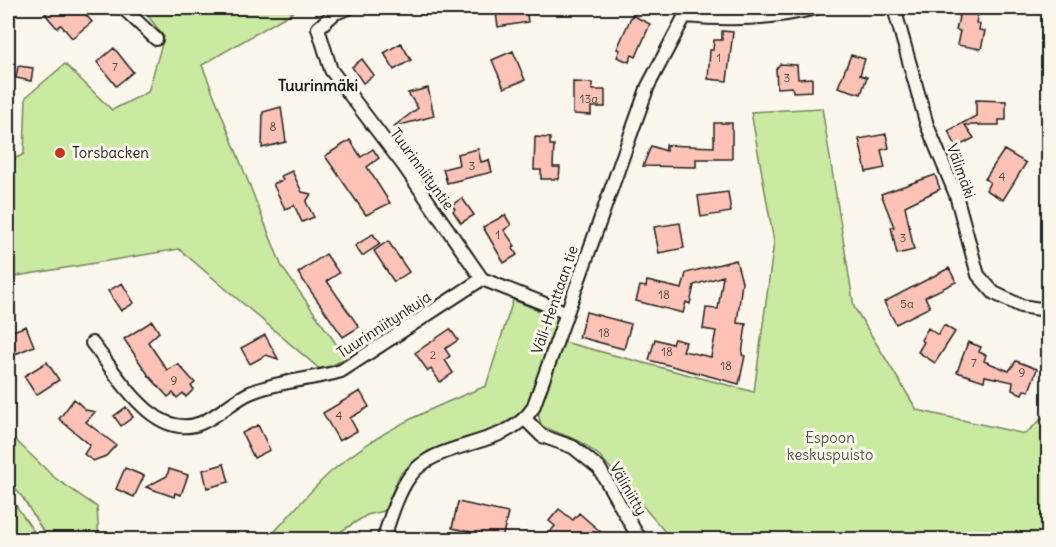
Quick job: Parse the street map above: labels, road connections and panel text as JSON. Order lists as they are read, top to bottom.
{
  "streets": {
    "street": [
      "Tuurinniityntie",
      "Välimäki",
      "Väli-Henttaan tie",
      "Tuurinniitynkuja",
      "Väliniitty"
    ]
  },
  "crossings": [
    ["Tuurinniityntie", "Tuurinniitynkuja"],
    ["Väli-Henttaan tie", "Väliniitty"]
  ],
  "districts": ["Tuurinmäki"],
  "parks": ["Espoon keskuspuisto"],
  "places": ["Torsbacken"],
  "house_numbers": [
    "1",
    "7",
    "3",
    "13a",
    "8",
    "3",
    "4",
    "1",
    "3",
    "18",
    "5a",
    "18",
    "18",
    "2",
    "7",
    "18",
    "9",
    "9",
    "4"
  ]
}
